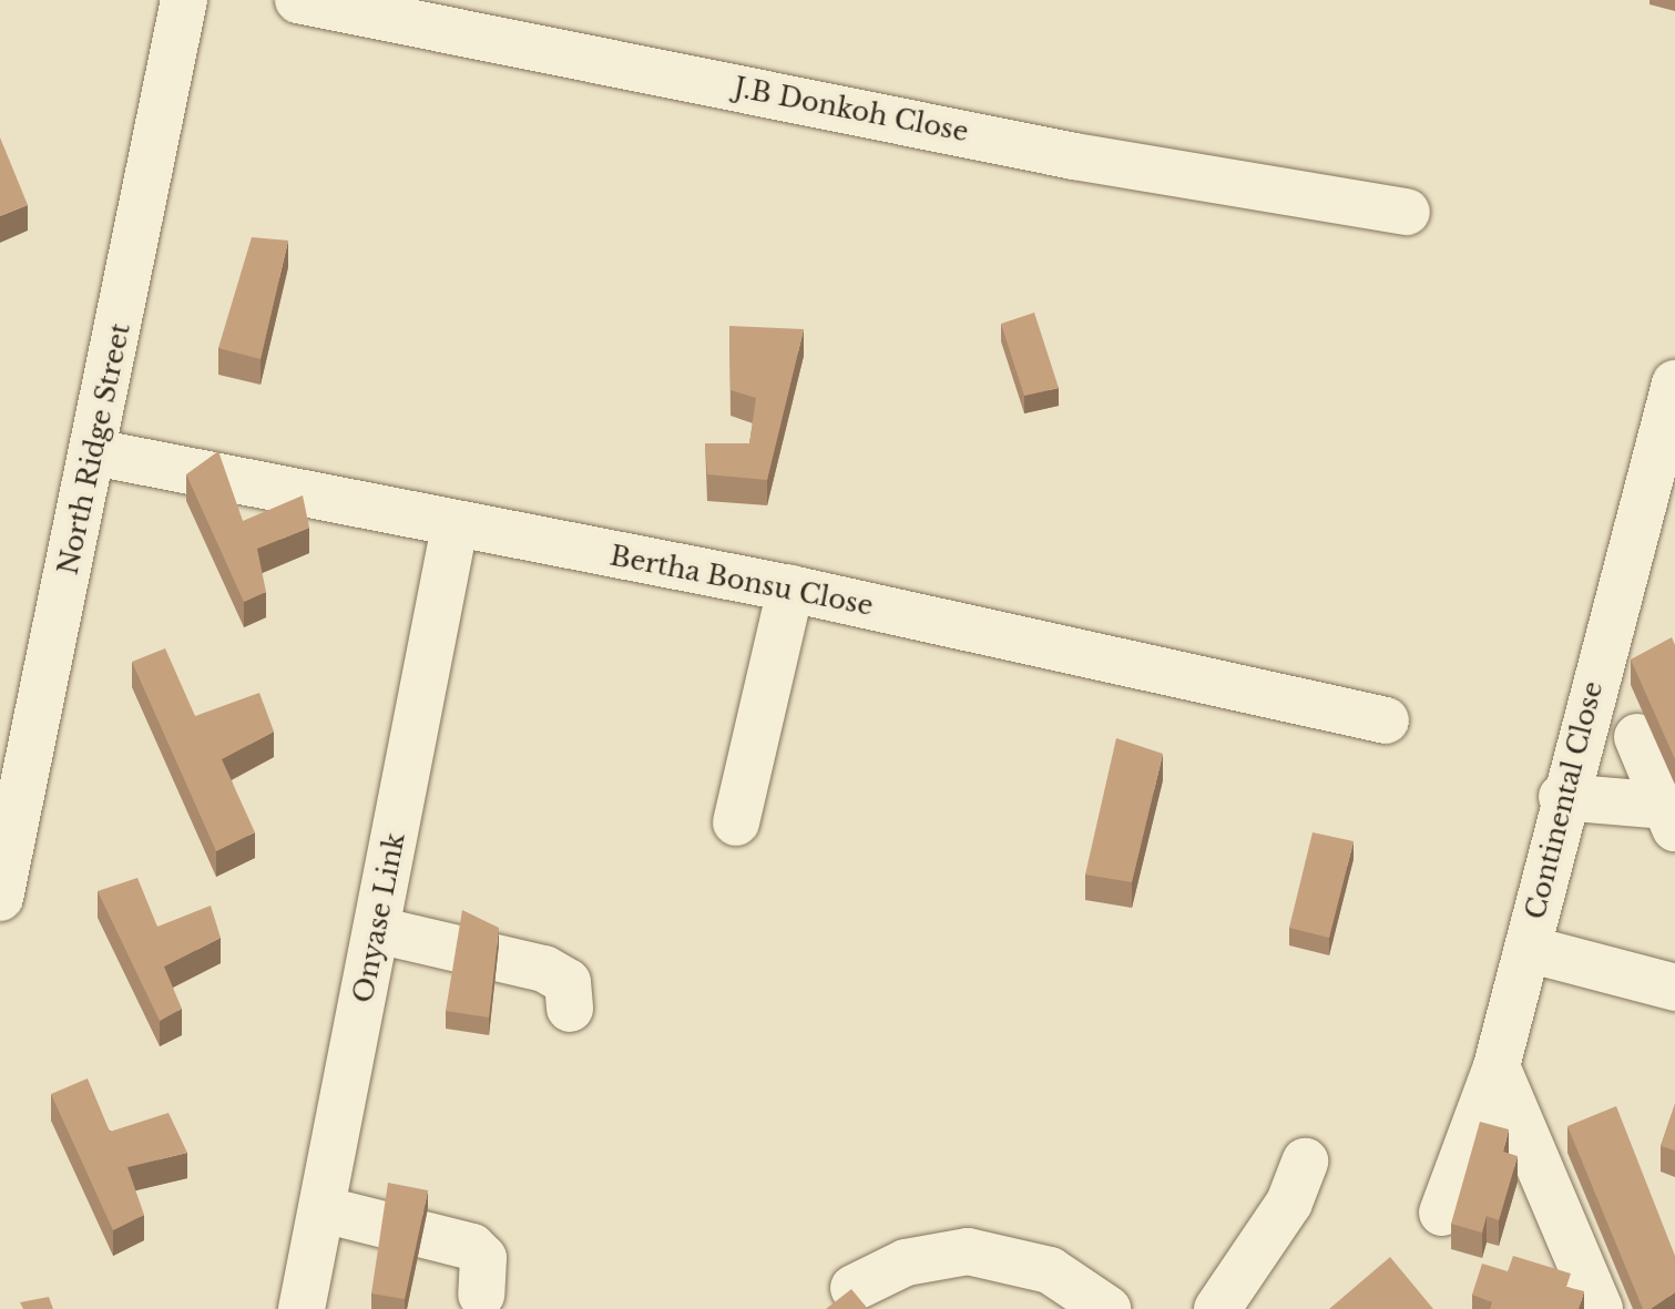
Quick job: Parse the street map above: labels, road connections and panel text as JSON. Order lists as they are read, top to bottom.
{
  "streets": {
    "street": [
      "J.B Donkoh Close",
      "North Ridge Street",
      "Bertha Bonsu Close",
      "Continental Close",
      "Onyase Link"
    ]
  },
  "crossings": [
    ["North Ridge Street", "Bertha Bonsu Close"],
    ["Bertha Bonsu Close", "Onyase Link"]
  ]
}
